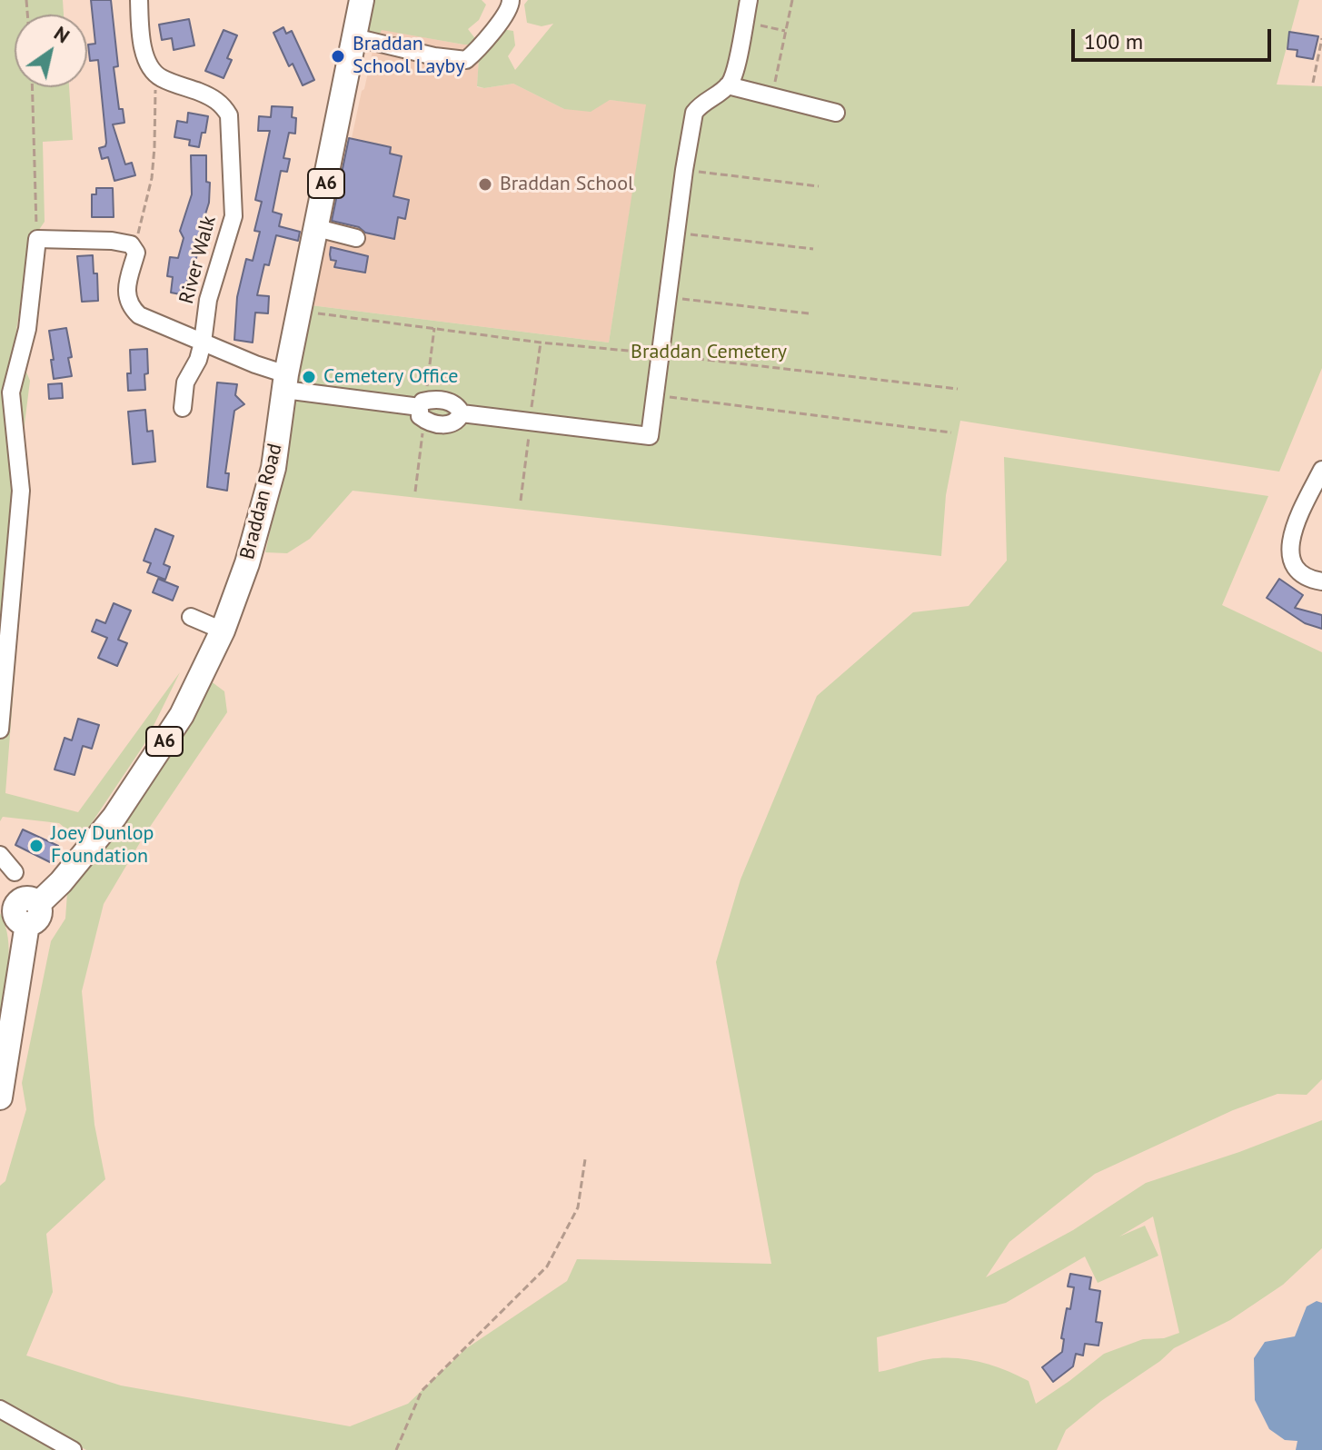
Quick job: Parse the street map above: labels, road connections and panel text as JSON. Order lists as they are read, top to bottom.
{
  "streets": {
    "highway": ["A6", "Braddan Road"],
    "street": ["River Walk"]
  },
  "parks": ["Braddan Cemetery"],
  "places": [
    "Braddan School Layby",
    "Braddan School",
    "Cemetery Office",
    "Joey Dunlop Foundation"
  ],
  "scale_bar": "100 m",
  "north": "top right"
}
